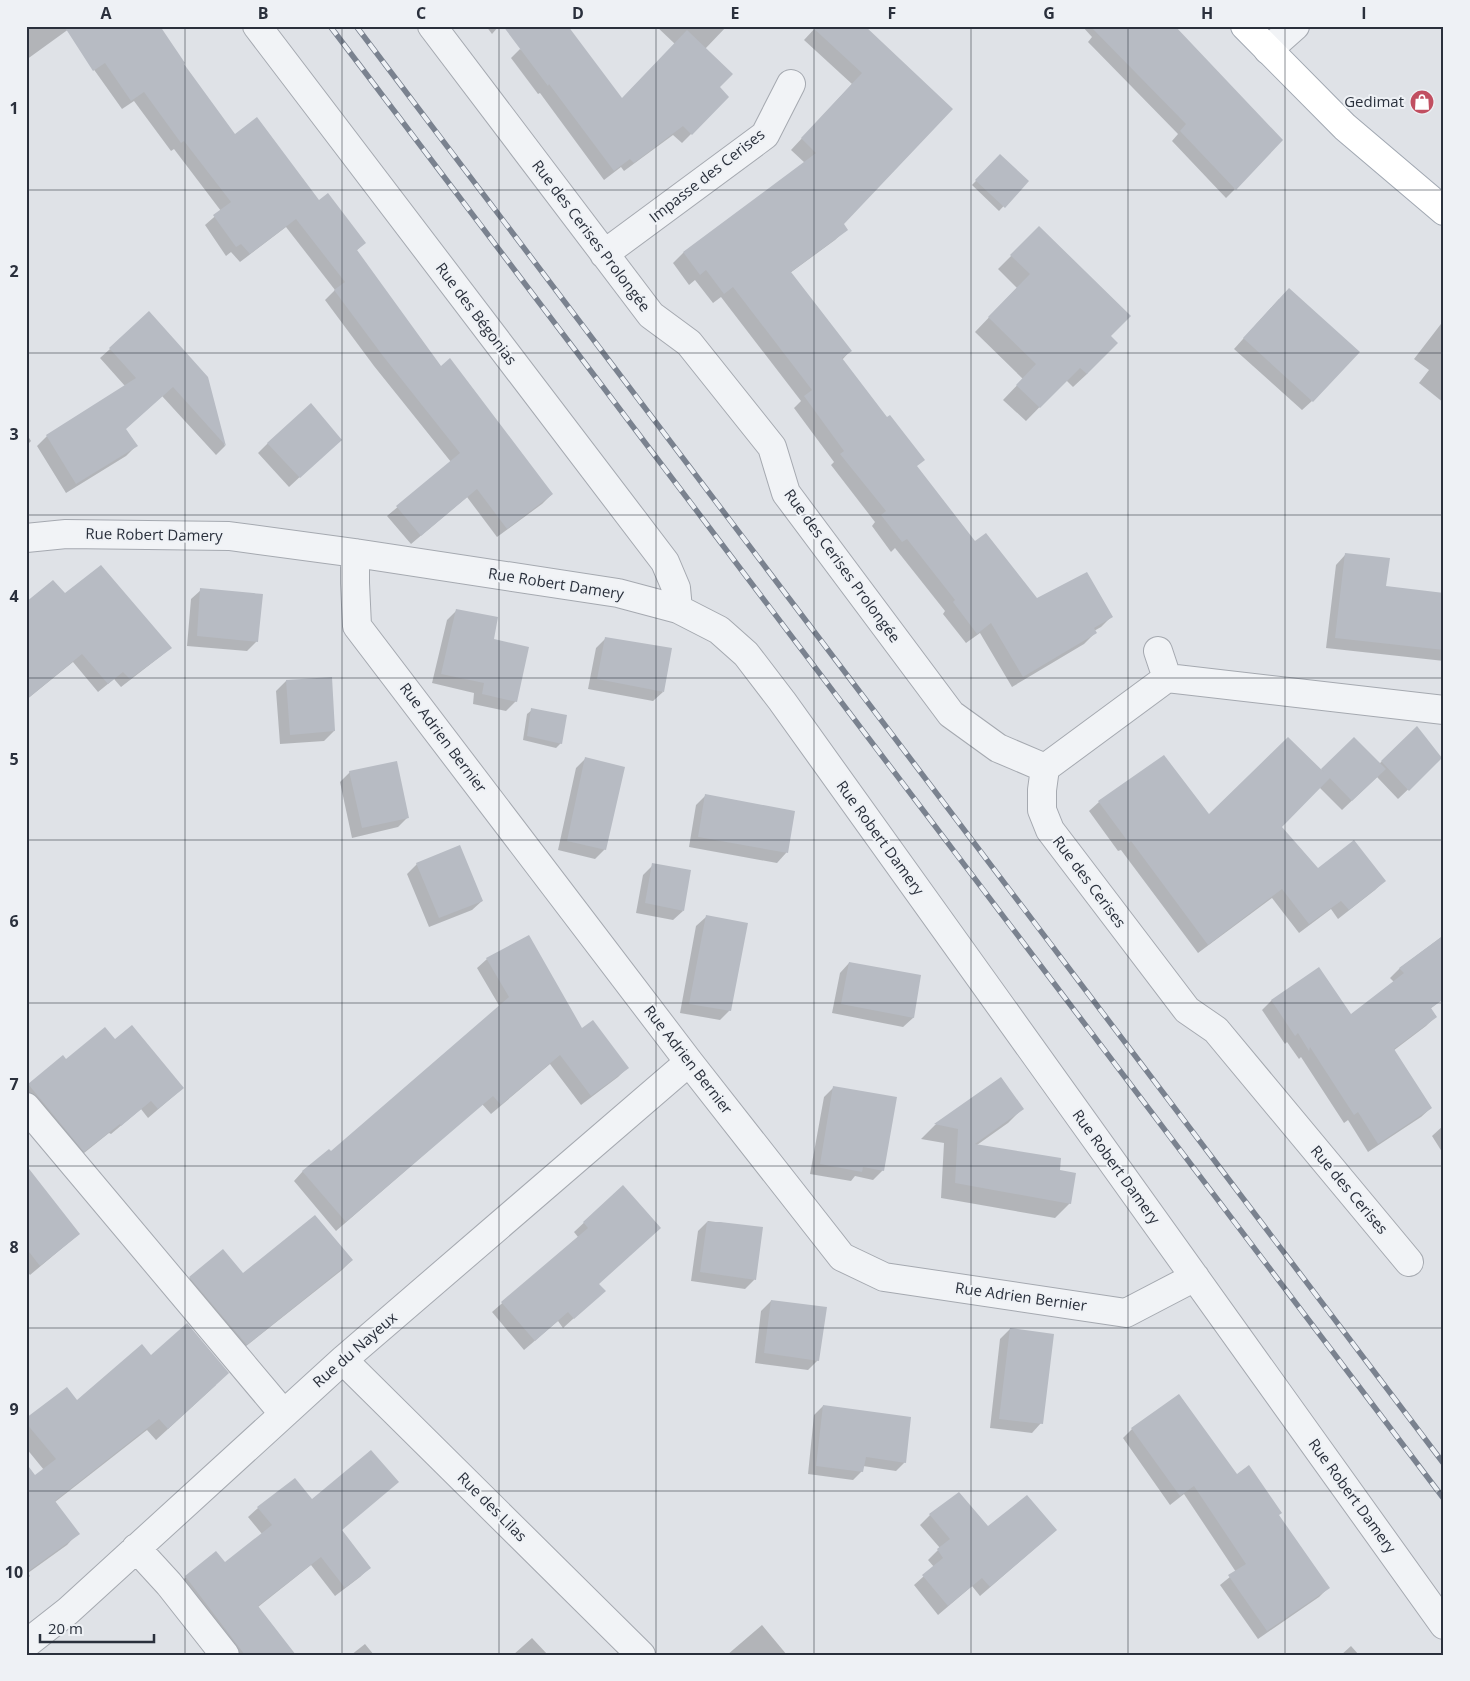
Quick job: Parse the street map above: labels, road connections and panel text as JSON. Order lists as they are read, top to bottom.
{
  "streets": {
    "street": [
      "Impasse des Cerises",
      "Rue des Cerises Prolongée",
      "Rue des Bégonias",
      "Rue Robert Damery",
      "Rue Adrien Bernier",
      "Rue des Cerises",
      "Rue du Nayeux",
      "Rue des Lilas"
    ]
  },
  "crossings": [
    ["Impasse des Cerises", "Rue des Cerises Prolongée"],
    ["Rue des Cerises Prolongée", "Rue des Cerises"],
    ["Rue des Bégonias", "Rue Robert Damery"],
    ["Rue Robert Damery", "Rue Adrien Bernier"],
    ["Rue Adrien Bernier", "Rue du Nayeux"],
    ["Rue du Nayeux", "Rue des Lilas"]
  ],
  "places": {
    "shop": ["Gedimat"]
  },
  "scale_bar": "20 m",
  "grid": {
    "columns": [
      "A",
      "B",
      "C",
      "D",
      "E",
      "F",
      "G",
      "H",
      "I"
    ],
    "rows": [
      "1",
      "2",
      "3",
      "4",
      "5",
      "6",
      "7",
      "8",
      "9",
      "10"
    ]
  }
}
